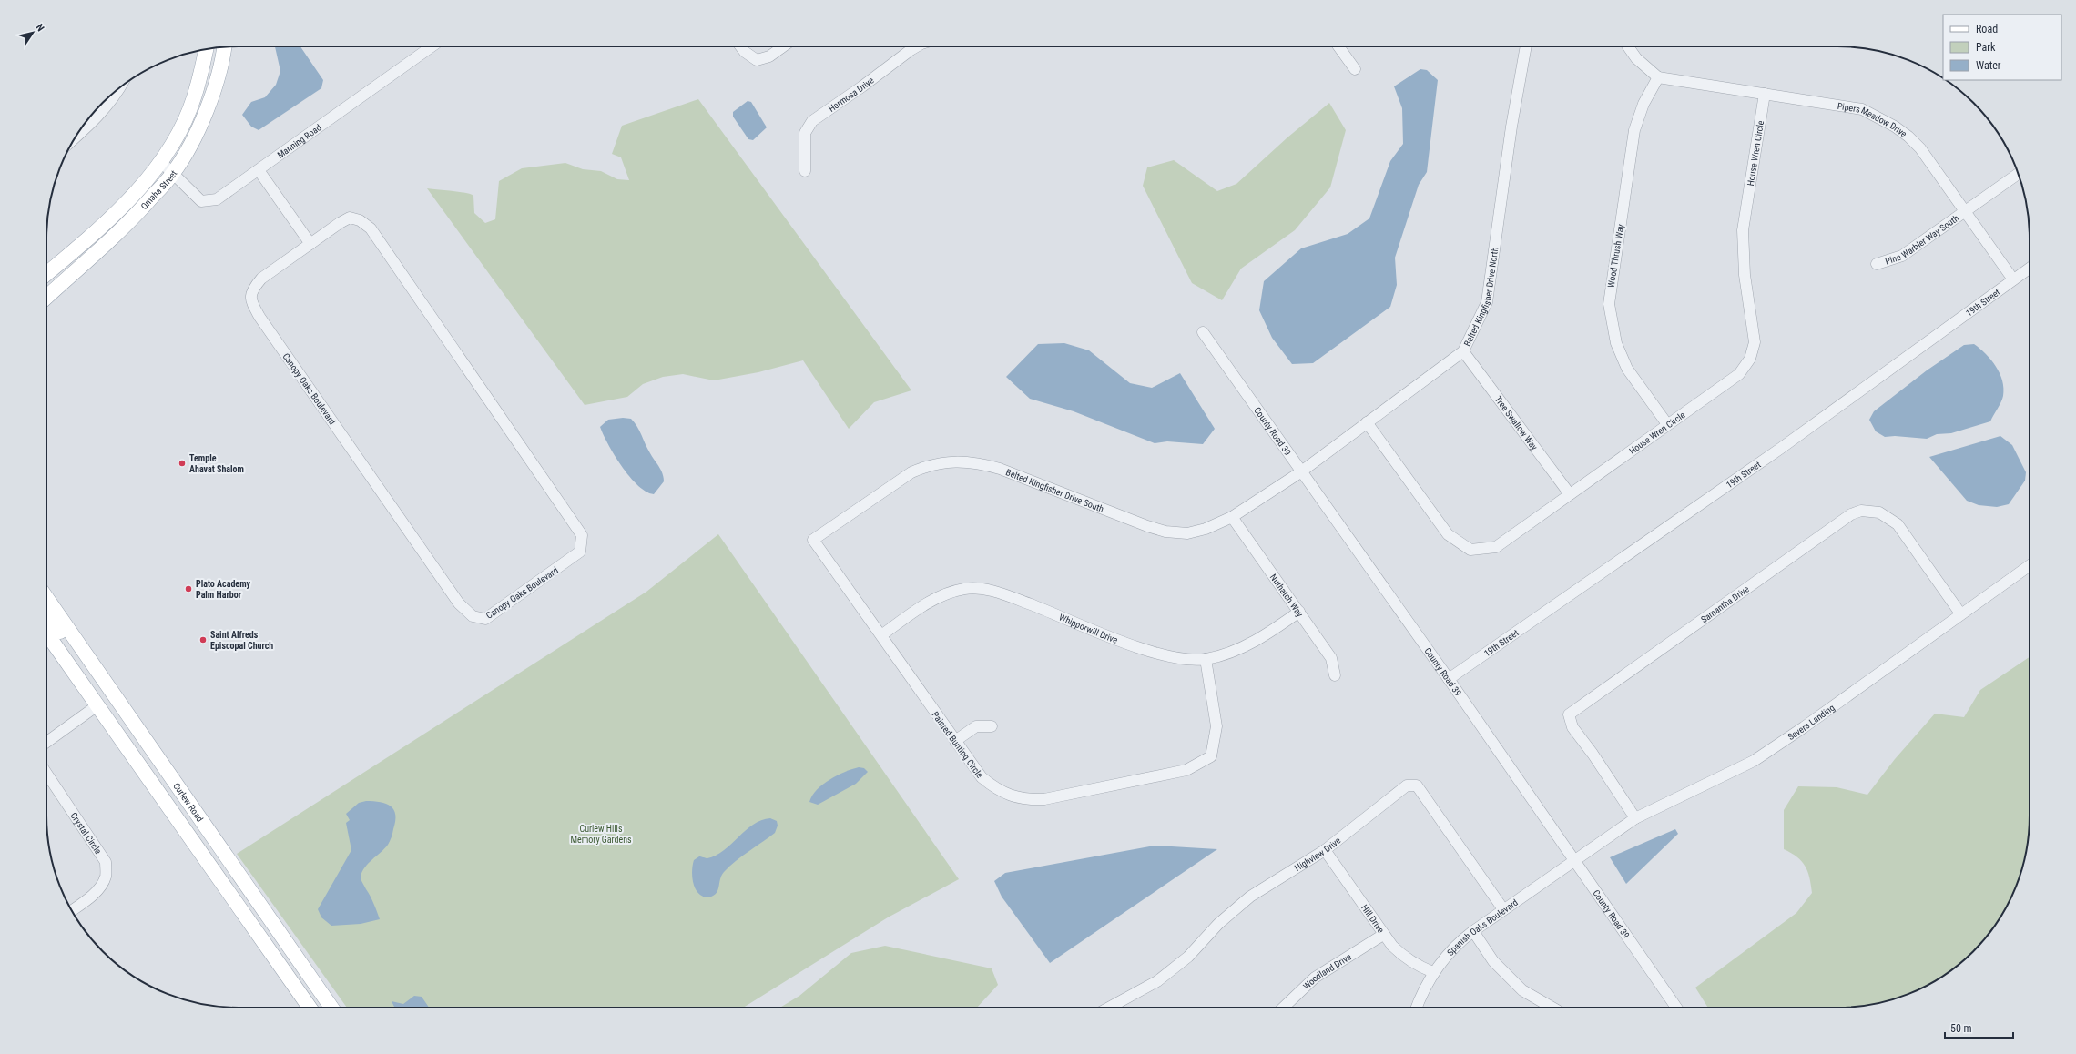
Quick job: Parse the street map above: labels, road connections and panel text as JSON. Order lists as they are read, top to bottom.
{
  "streets": {
    "main road": ["Omaha Street", "Curlew Road"],
    "street": [
      "Hermosa Drive",
      "Pipers Meadow Drive",
      "Manning Road",
      "House Wren Circle",
      "Pine Warbler Way South",
      "Wood Thrush Way",
      "Belted Kingfisher Drive North",
      "19th Street",
      "Canopy Oaks Boulevard",
      "Tree Swallow Way",
      "County Road 39",
      "Belted Kingfisher Drive South",
      "Nuthatch Way",
      "Samantha Drive",
      "Whipporwill Drive",
      "Severs Landing",
      "Painted Bunting Circle",
      "Crystal Circle",
      "Highview Drive",
      "Hill Drive",
      "Spanish Oaks Boulevard",
      "Woodland Drive"
    ]
  },
  "crossings": [
    ["Pipers Meadow Drive", "House Wren Circle"],
    ["Pipers Meadow Drive", "Pine Warbler Way South"],
    ["Pipers Meadow Drive", "Wood Thrush Way"],
    ["Pipers Meadow Drive", "19th Street"],
    ["Manning Road", "Omaha Street"],
    ["House Wren Circle", "Wood Thrush Way"],
    ["House Wren Circle", "Belted Kingfisher Drive North"],
    ["House Wren Circle", "Tree Swallow Way"],
    ["Belted Kingfisher Drive North", "Tree Swallow Way"],
    ["Belted Kingfisher Drive North", "County Road 39"],
    ["Belted Kingfisher Drive North", "Belted Kingfisher Drive South"],
    ["19th Street", "County Road 39"],
    ["County Road 39", "Belted Kingfisher Drive South"],
    ["County Road 39", "Severs Landing"],
    ["County Road 39", "Spanish Oaks Boulevard"],
    ["Belted Kingfisher Drive South", "Nuthatch Way"],
    ["Belted Kingfisher Drive South", "Painted Bunting Circle"],
    ["Nuthatch Way", "Whipporwill Drive"],
    ["Samantha Drive", "Severs Landing"],
    ["Whipporwill Drive", "Painted Bunting Circle"],
    ["Severs Landing", "Spanish Oaks Boulevard"],
    ["Highview Drive", "Hill Drive"],
    ["Highview Drive", "Spanish Oaks Boulevard"],
    ["Hill Drive", "Spanish Oaks Boulevard"],
    ["Hill Drive", "Woodland Drive"]
  ],
  "parks": ["Curlew Hills Memory Gardens"],
  "places": ["Temple Ahavat Shalom", "Plato Academy Palm Harbor", "Saint Alfreds Episcopal Church"],
  "legend": ["Road", "Park", "Water"],
  "scale_bar": "50 m",
  "north": "top right"
}
